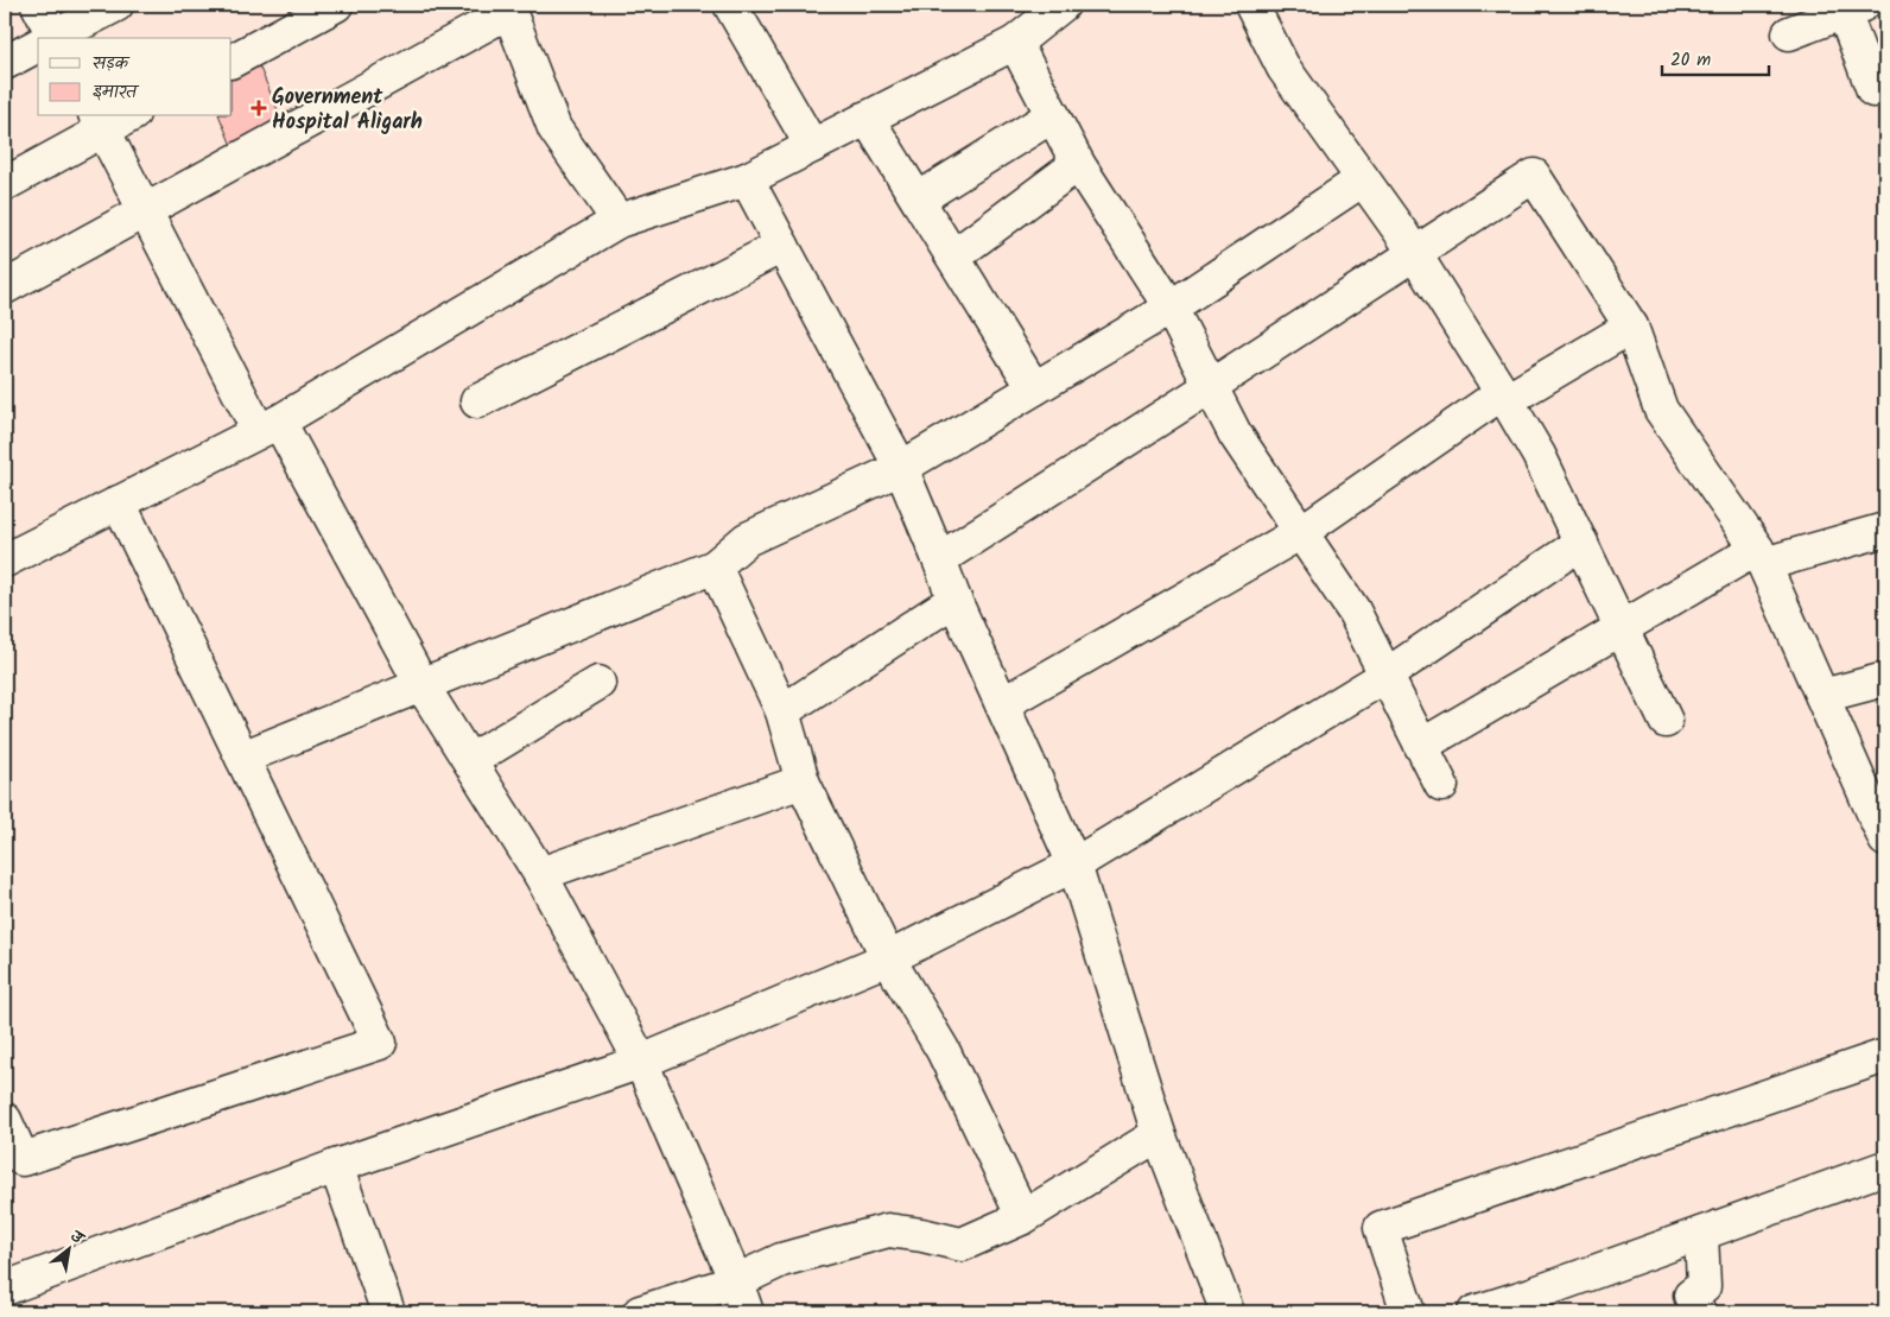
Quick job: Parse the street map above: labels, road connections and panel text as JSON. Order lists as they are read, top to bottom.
{
  "places": {
    "health": ["Government Hospital Aligarh"]
  },
  "legend": ["सड़क", "इमारत"],
  "scale_bar": "20 m",
  "north": "top right"
}
